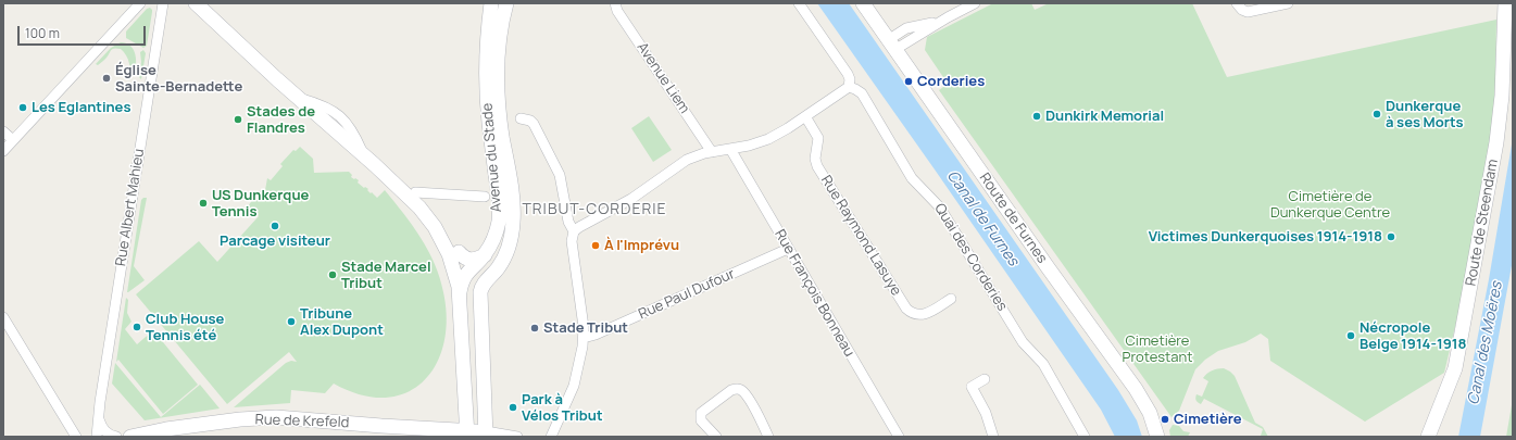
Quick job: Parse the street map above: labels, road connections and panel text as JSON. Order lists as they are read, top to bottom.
{
  "streets": {
    "main road": [
      "Avenue du Stade",
      "Route de Furnes",
      "Route de Steendam",
      "Rue de Krefeld"
    ],
    "street": [
      "Avenue Liem",
      "Rue Albert Mahieu",
      "Rue Raymond Lasuye",
      "Quai des Corderies",
      "Rue François Bonneau",
      "Rue Paul Dufour"
    ]
  },
  "crossings": [
    ["Avenue du Stade", "Rue de Krefeld"],
    ["Rue François Bonneau", "Rue Paul Dufour"]
  ],
  "districts": ["TRIBUT-CORDERIE"],
  "water": ["Canal de Furnes", "Canal des Moëres"],
  "parks": ["Cimetière de Dunkerque Centre", "Cimetière Protestant"],
  "places": [
    "Église Sainte-Bernadette",
    "Corderies",
    "Les Eglantines",
    "Dunkerque à ses Morts",
    "Dunkirk Memorial",
    "Stades de Flandres",
    "US Dunkerque Tennis",
    "Parcage visiteur",
    "Victimes Dunkerquoises 1914-1918",
    "À l'Imprévu",
    "Stade Marcel Tribut",
    "Tribune Alex Dupont",
    "Club House Tennis été",
    "Stade Tribut",
    "Nécropole Belge 1914-1918",
    "Park à Vélos Tribut",
    "Cimetière"
  ],
  "scale_bar": "100 m"
}
